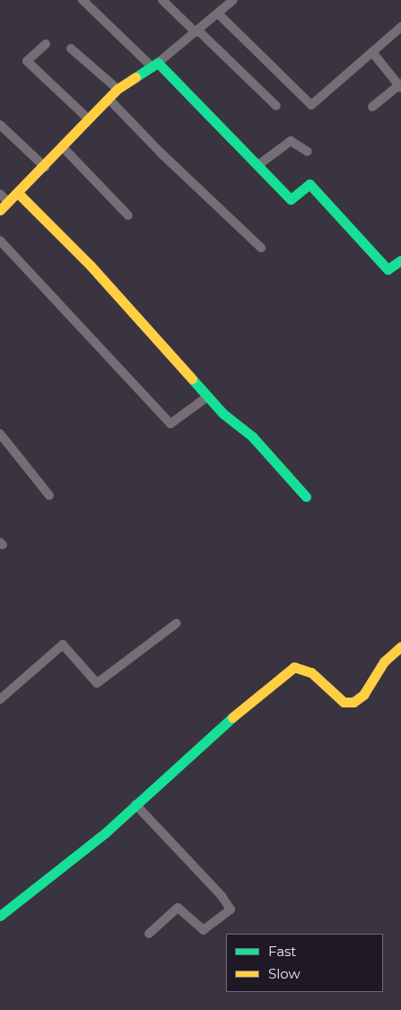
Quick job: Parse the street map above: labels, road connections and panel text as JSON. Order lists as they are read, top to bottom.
{
  "legend": ["Fast", "Slow"]
}
